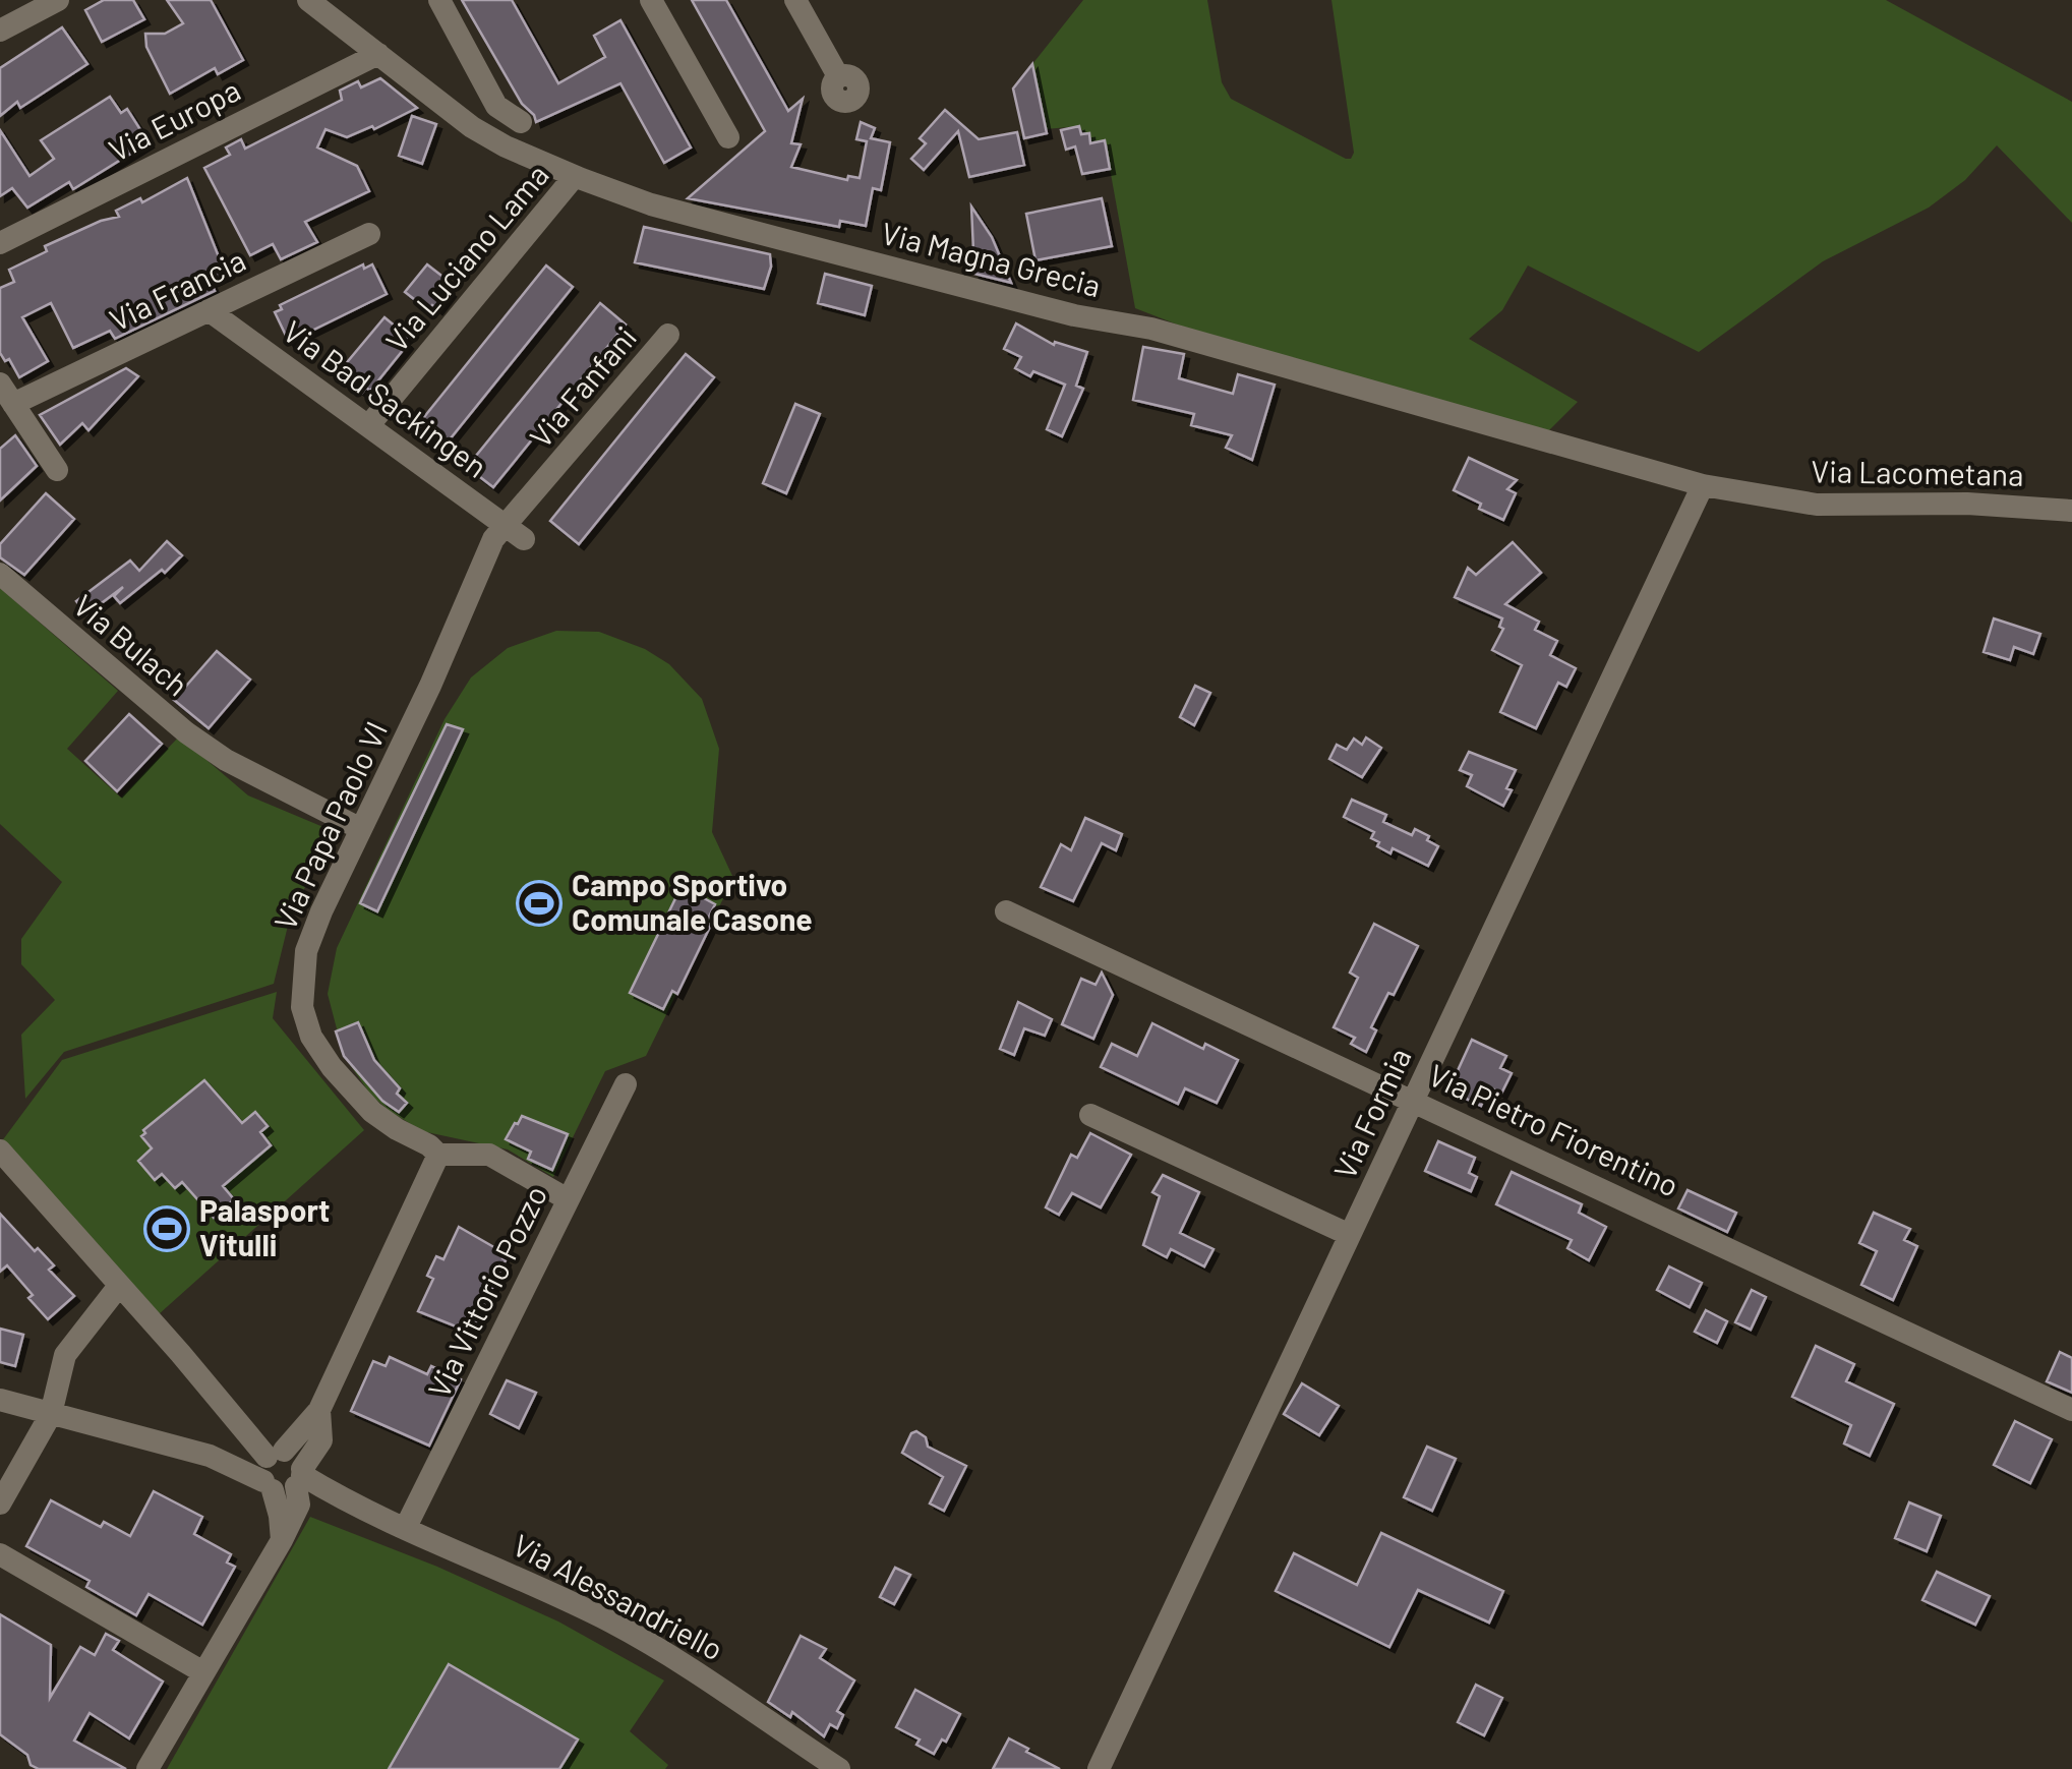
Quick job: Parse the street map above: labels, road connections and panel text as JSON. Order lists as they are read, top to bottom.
{
  "streets": {
    "street": [
      "Via Europa",
      "Via Luciano Lama",
      "Via Magna Grecia",
      "Via Francia",
      "Via Fanfani",
      "Via Bad Sackingen",
      "Via Lacometana",
      "Via Bulach",
      "Via Papa Paolo VI",
      "Via Formia",
      "Via Pietro Fiorentino",
      "Via Vittorio Pozzo",
      "Via Alessandriello"
    ]
  },
  "crossings": [
    ["Via Europa", "Via Magna Grecia"],
    ["Via Luciano Lama", "Via Magna Grecia"],
    ["Via Luciano Lama", "Via Bad Sackingen"],
    ["Via Magna Grecia", "Via Lacometana"],
    ["Via Magna Grecia", "Via Formia"],
    ["Via Francia", "Via Bad Sackingen"],
    ["Via Fanfani", "Via Bad Sackingen"],
    ["Via Fanfani", "Via Papa Paolo VI"],
    ["Via Bad Sackingen", "Via Papa Paolo VI"],
    ["Via Lacometana", "Via Formia"],
    ["Via Bulach", "Via Papa Paolo VI"],
    ["Via Formia", "Via Pietro Fiorentino"],
    ["Via Vittorio Pozzo", "Via Alessandriello"]
  ],
  "places": {
    "sports": ["Campo Sportivo Comunale Casone", "Palasport Vitulli"]
  }
}
